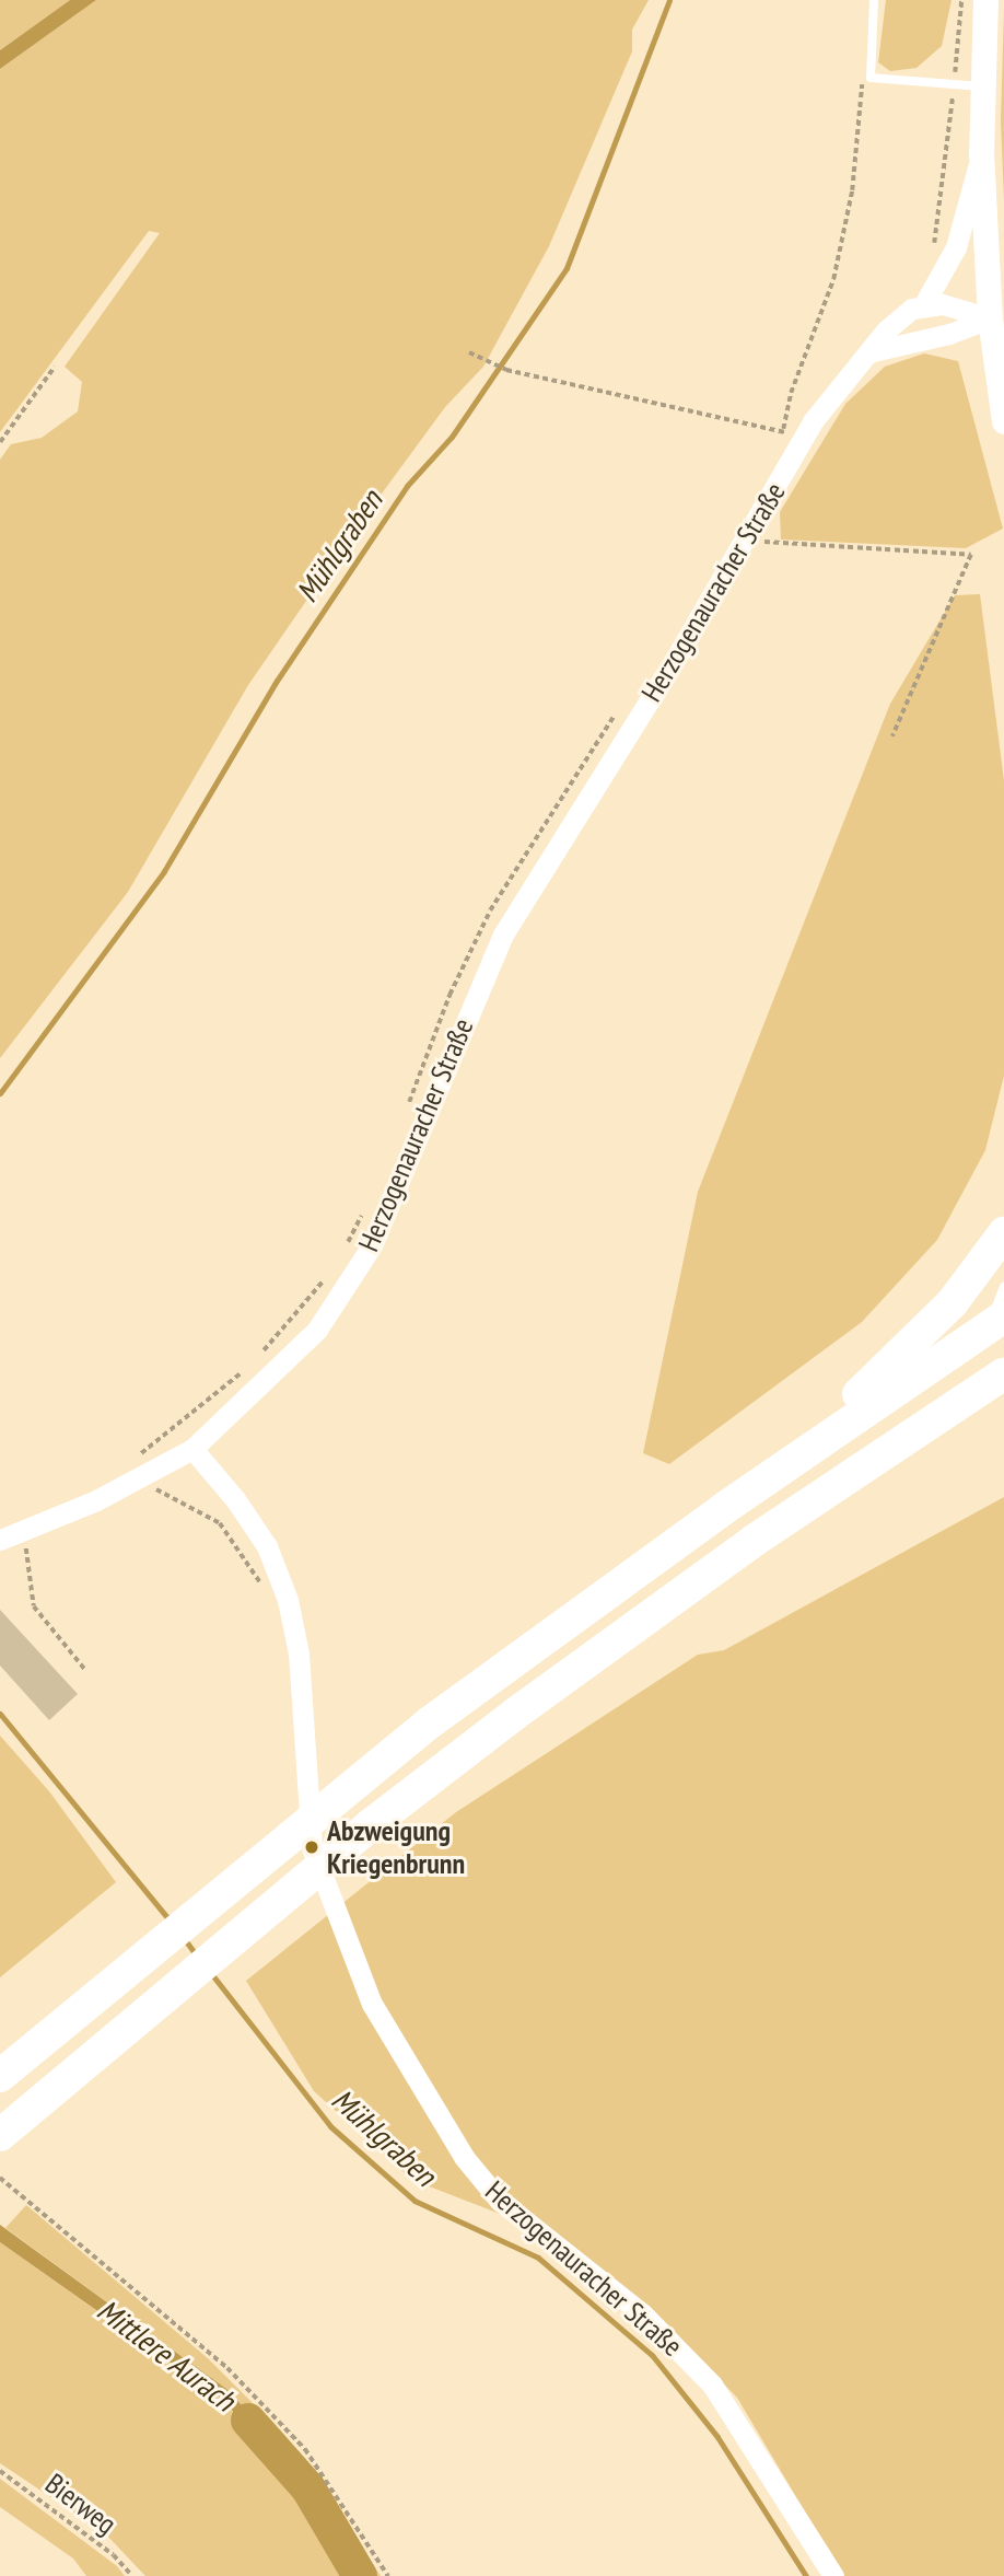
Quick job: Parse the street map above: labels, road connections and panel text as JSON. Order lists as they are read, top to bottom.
{
  "streets": {
    "street": ["Herzogenauracher Straße"],
    "path": ["Bierweg"]
  },
  "water": ["Mühlgraben", "Mittlere Aurach"],
  "places": ["Abzweigung Kriegenbrunn"]
}
